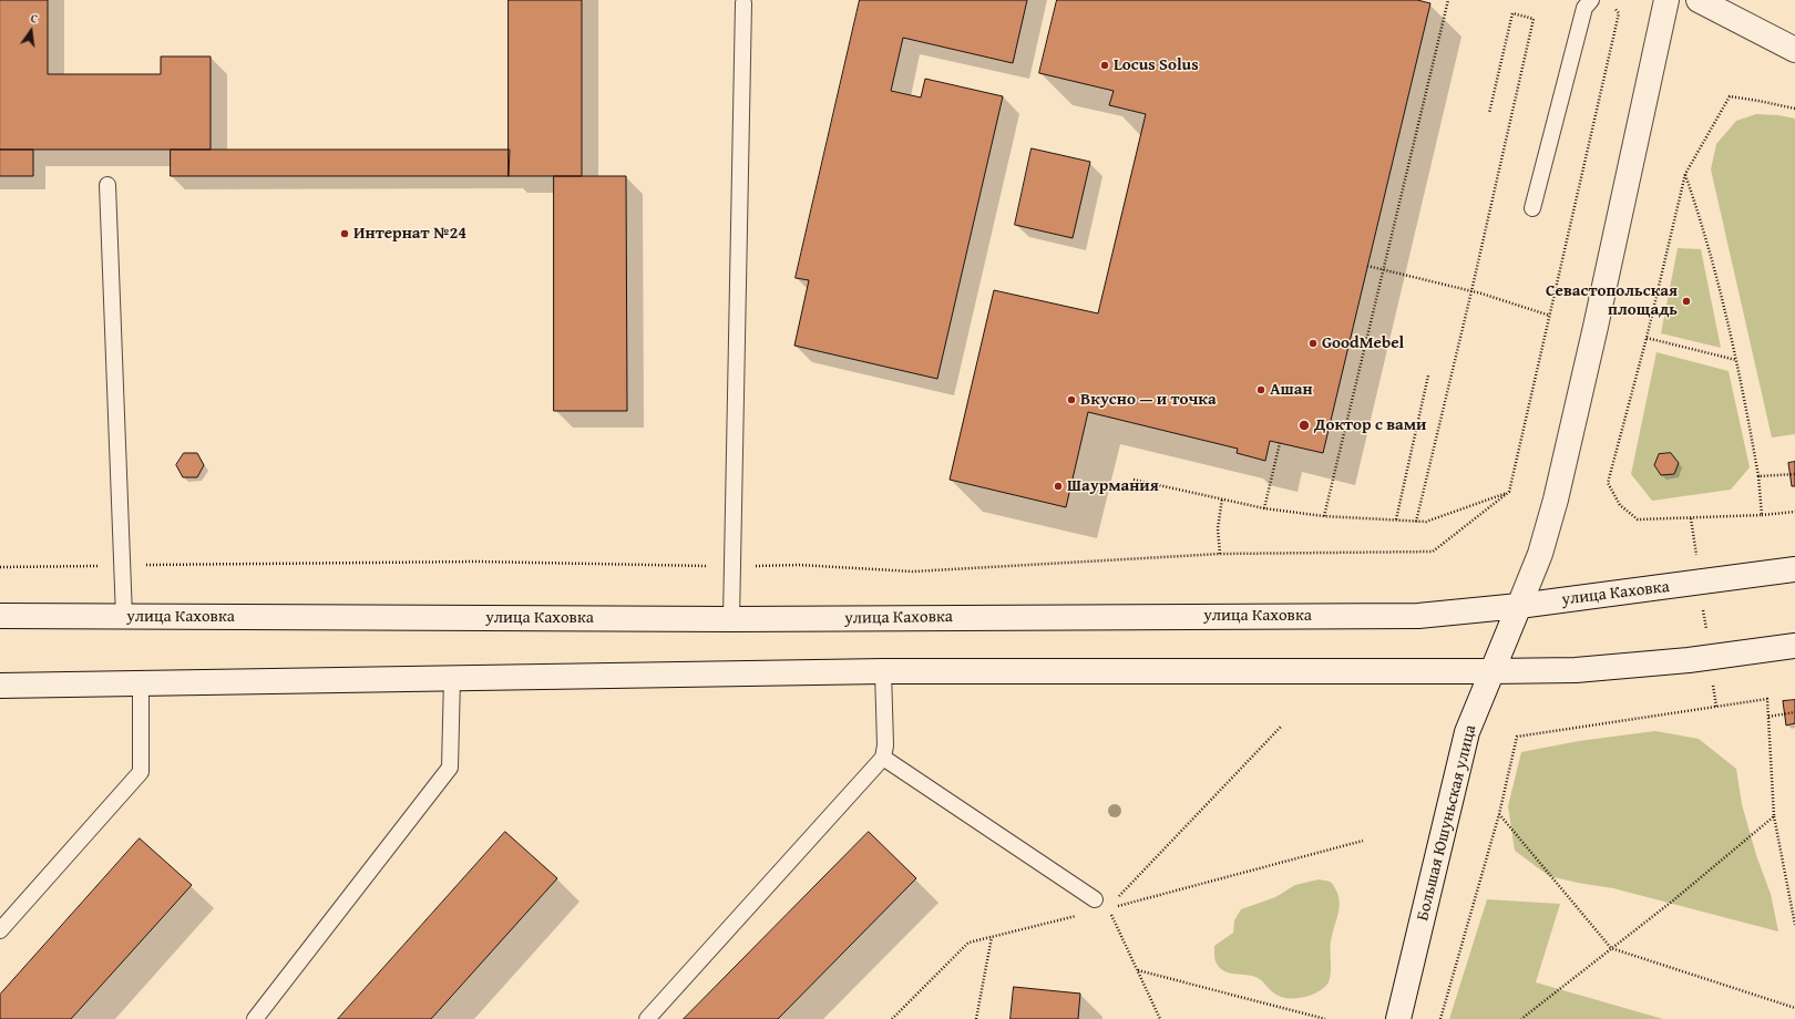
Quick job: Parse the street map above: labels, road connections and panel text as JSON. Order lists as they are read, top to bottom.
{
  "streets": {
    "main road": ["улица Каховка", "Большая Юшуньская улица"]
  },
  "crossings": [
    ["улица Каховка", "Большая Юшуньская улица"]
  ],
  "places": [
    "Locus Solus",
    "Интернат №24",
    "Севастопольская площадь",
    "GoodMebel",
    "Ашан",
    "Вкусно — и точка",
    "Доктор с вами",
    "Шаурмания"
  ],
  "north": "top"
}
